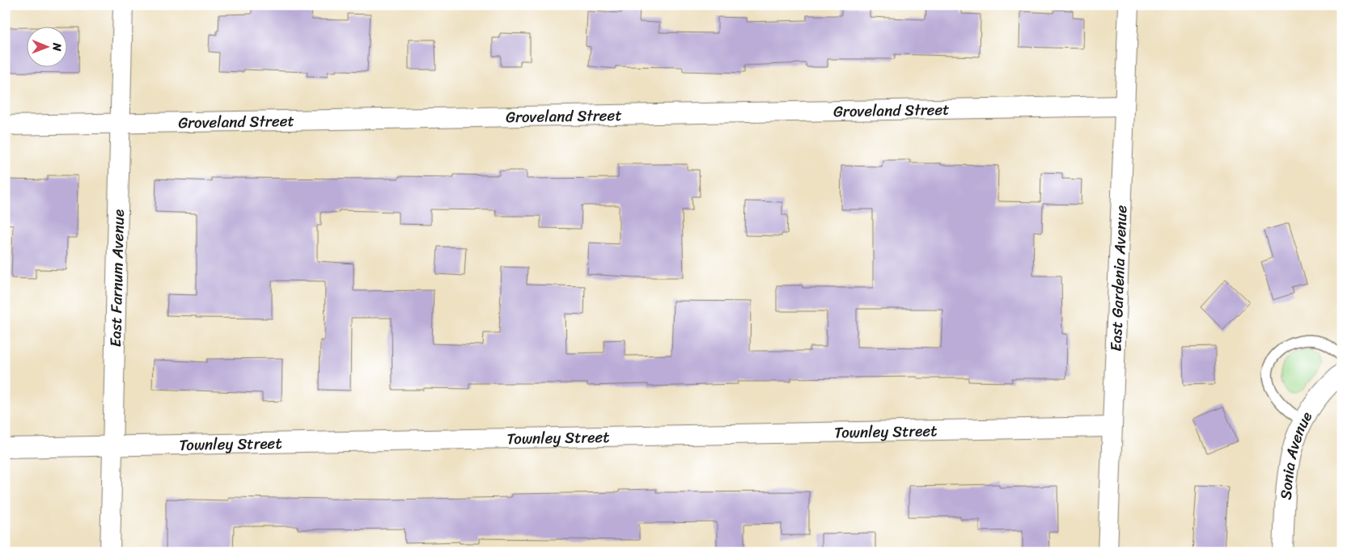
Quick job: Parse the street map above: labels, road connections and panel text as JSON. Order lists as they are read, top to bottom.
{
  "streets": {
    "street": [
      "Groveland Street",
      "East Farnum Avenue",
      "East Gardenia Avenue",
      "Townley Street",
      "Sonia Avenue"
    ]
  },
  "crossings": [
    ["Groveland Street", "East Farnum Avenue"],
    ["Groveland Street", "East Gardenia Avenue"],
    ["East Farnum Avenue", "Townley Street"],
    ["East Gardenia Avenue", "Townley Street"]
  ],
  "north": "right"
}
